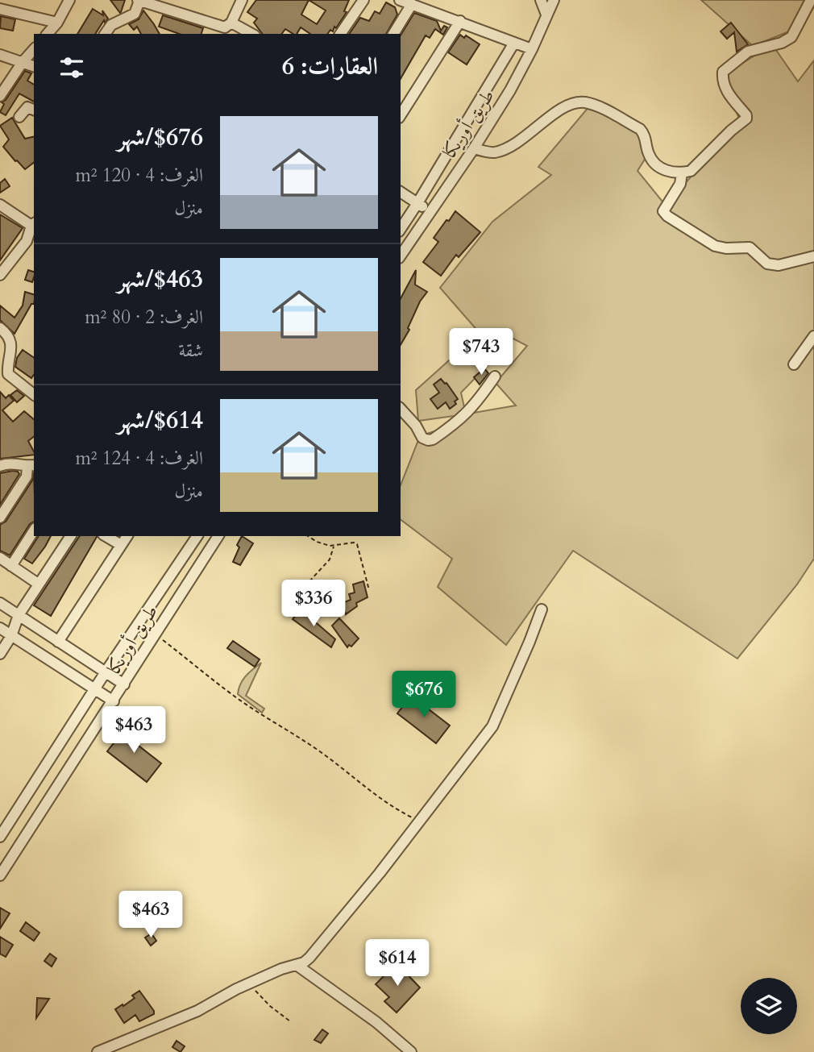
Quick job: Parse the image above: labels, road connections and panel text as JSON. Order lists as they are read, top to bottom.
{
  "streets": {
    "street": ["طريق أوريكا"]
  },
  "page": {
    "heading": "العقارات: 6",
    "list": [
      {
        "name": "$676/شهر",
        "note": "الغرف: 4 · 120 m² · منزل"
      },
      {
        "name": "$463/شهر",
        "note": "الغرف: 2 · 80 m² · شقة"
      },
      {
        "name": "$614/شهر",
        "note": "الغرف: 4 · 124 m² · منزل"
      }
    ],
    "price": [
      "$743",
      "$336",
      "$676",
      "$463",
      "$463",
      "$614"
    ]
  }
}
